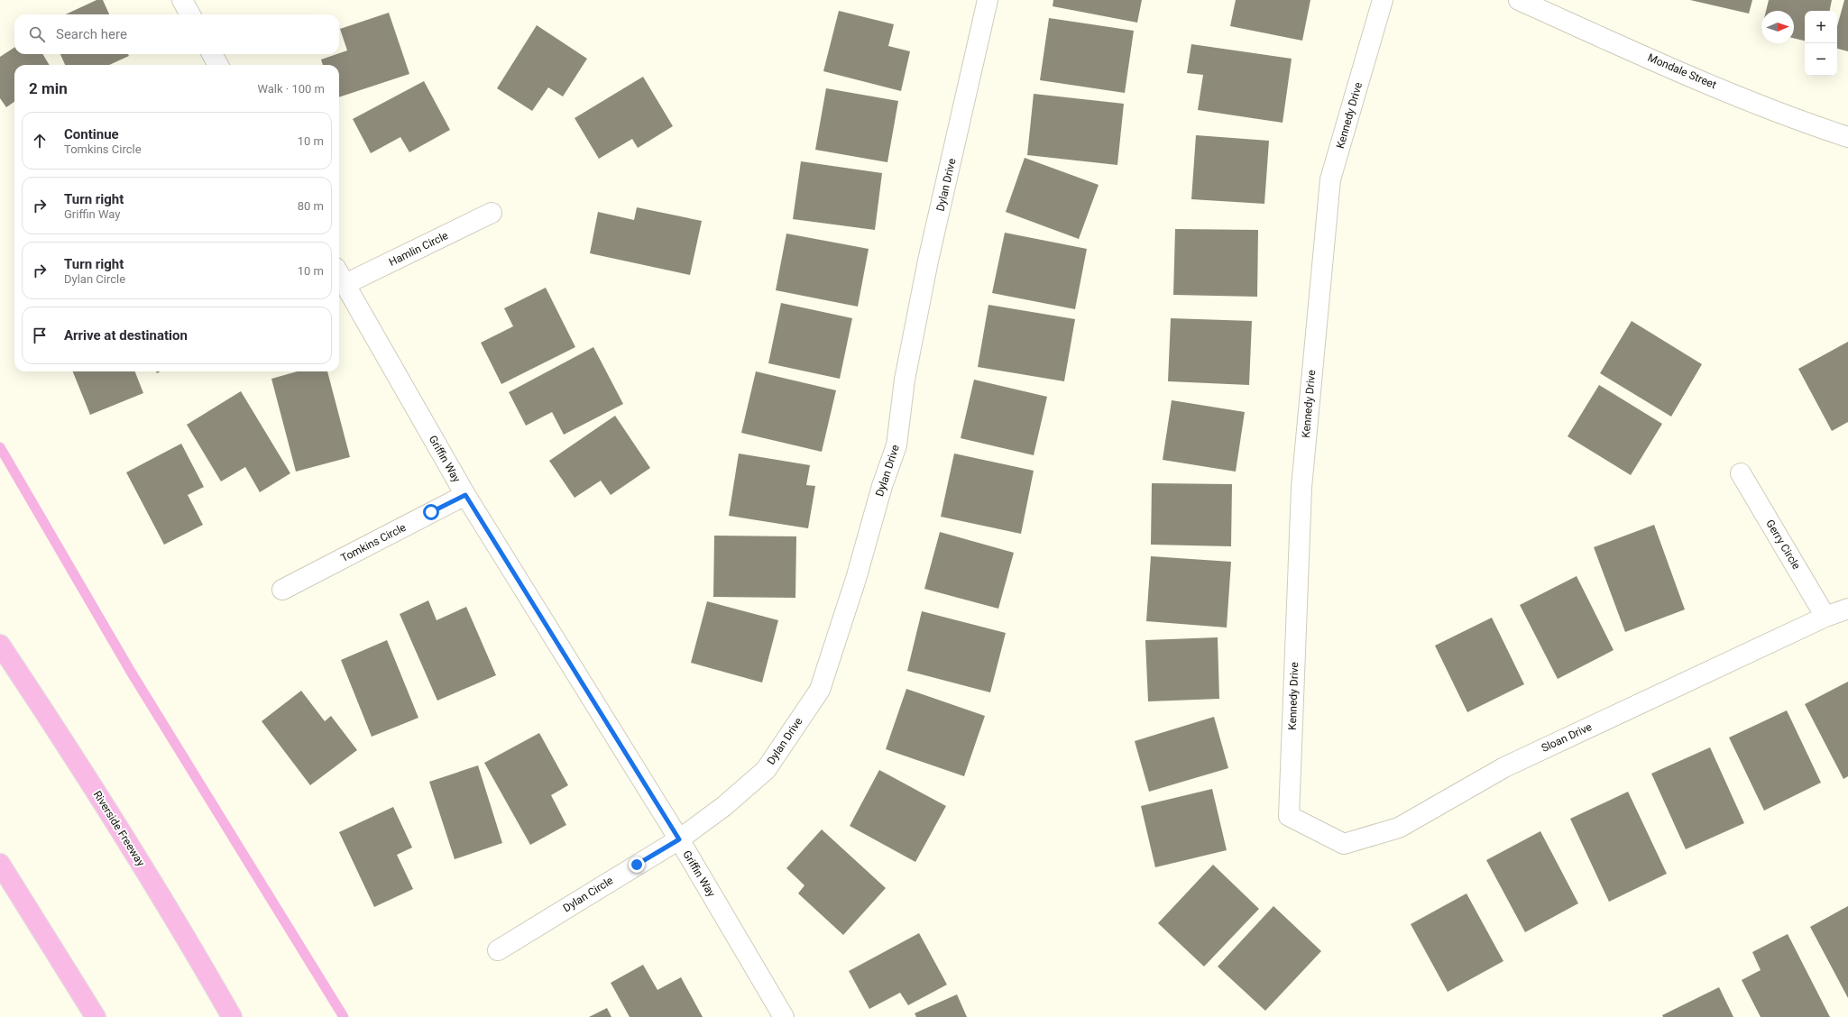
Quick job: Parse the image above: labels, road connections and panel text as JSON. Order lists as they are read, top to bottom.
{
  "streets": {
    "highway": ["Riverside Freeway"],
    "street": [
      "Mondale Street",
      "Kennedy Drive",
      "Dylan Drive",
      "Hamlin Circle",
      "Griffin Way",
      "Tomkins Circle",
      "Gerry Circle",
      "Sloan Drive",
      "Dylan Circle"
    ]
  },
  "crossings": [
    ["Kennedy Drive", "Sloan Drive"],
    ["Dylan Drive", "Griffin Way"],
    ["Dylan Drive", "Dylan Circle"],
    ["Hamlin Circle", "Griffin Way"],
    ["Griffin Way", "Tomkins Circle"],
    ["Griffin Way", "Dylan Circle"],
    ["Gerry Circle", "Sloan Drive"]
  ],
  "north": "right",
  "page": {
    "map_buttons": ["+", "−"],
    "search": "Search here",
    "heading": ["2 min", "Walk · 100 m"],
    "list": [
      ["Continue", "Tomkins Circle", "10 m"],
      ["Turn right", "Griffin Way", "80 m"],
      ["Turn right", "Dylan Circle", "10 m"],
      "Arrive at destination"
    ]
  }
}
